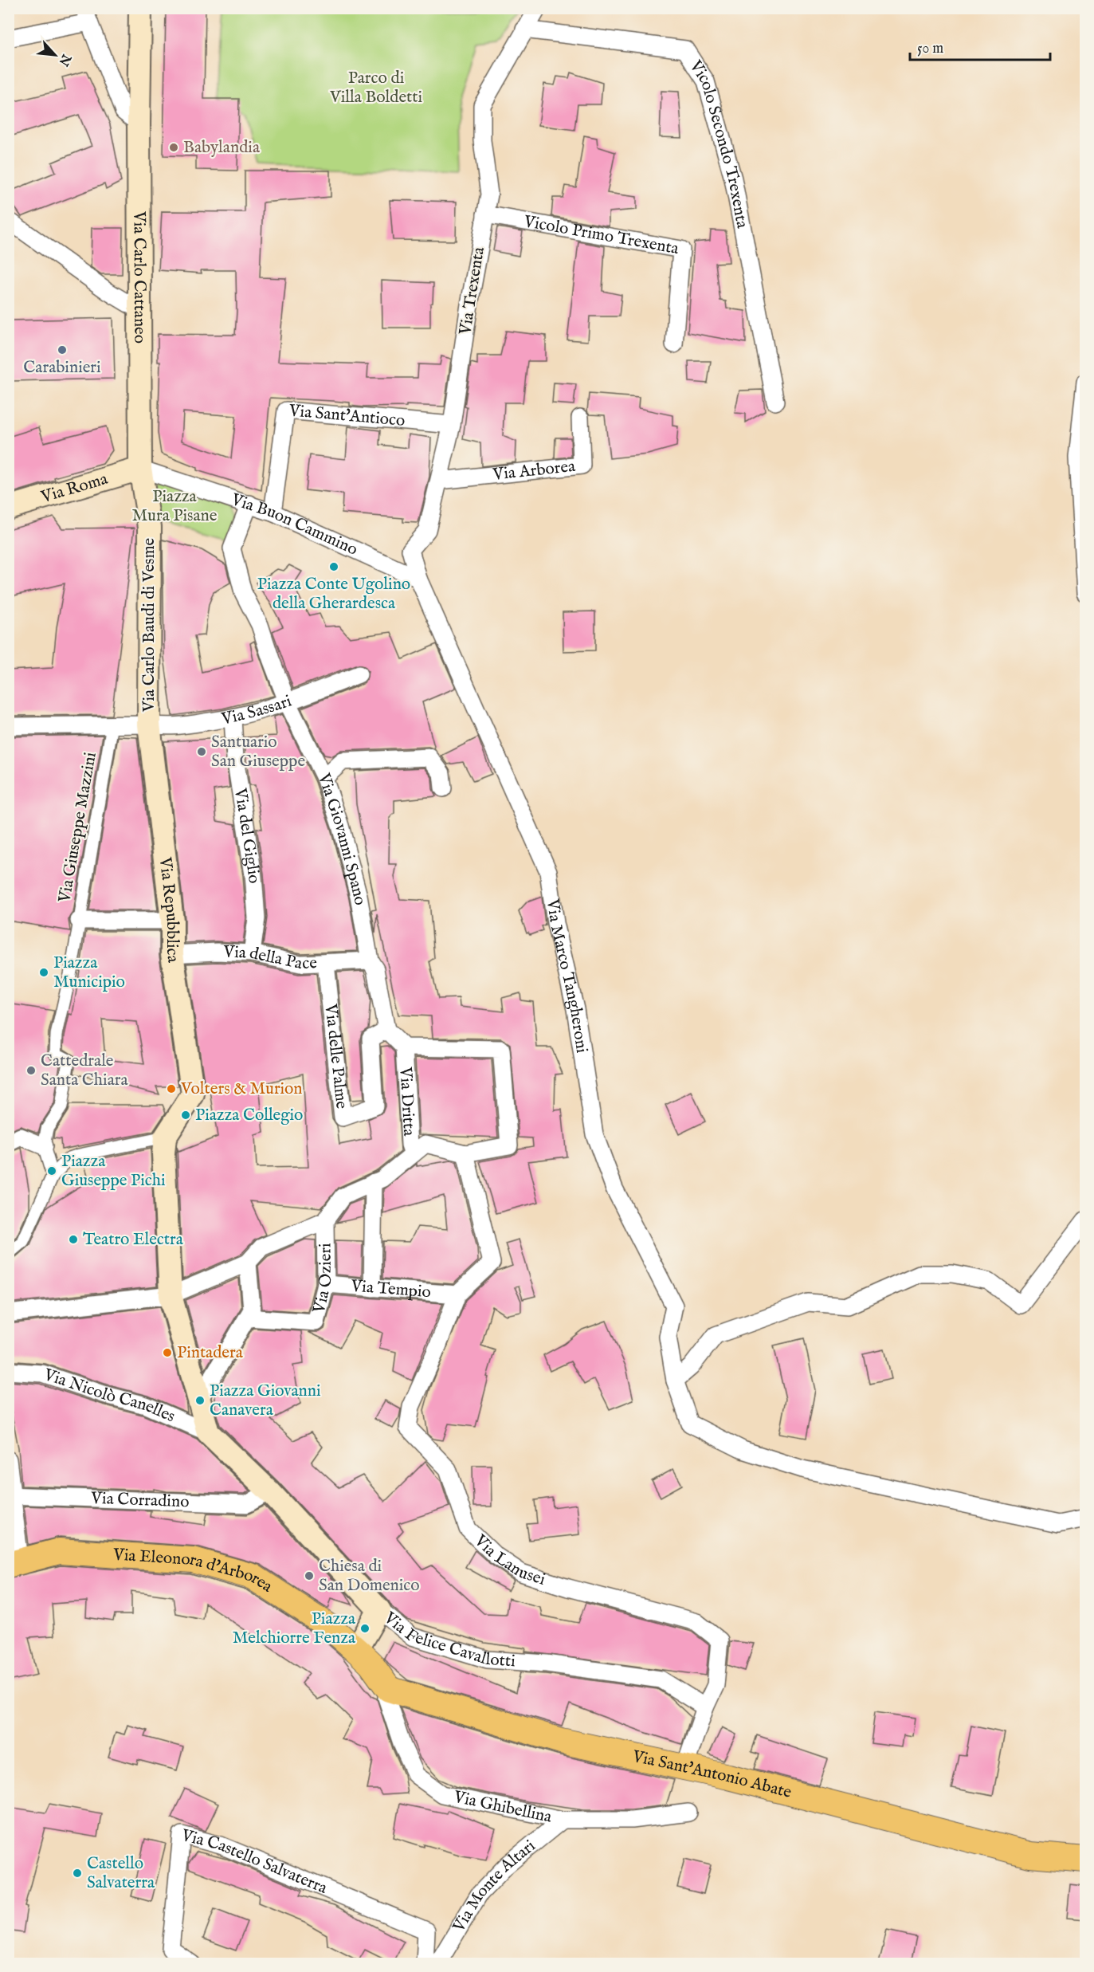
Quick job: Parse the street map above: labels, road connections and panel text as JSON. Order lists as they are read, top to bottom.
{
  "streets": {
    "main road": [
      "Via Carlo Cattaneo",
      "Via Roma",
      "Via Carlo Baudi di Vesme",
      "Via Repubblica",
      "Via Eleonora d'Arborea",
      "Via Felice Cavallotti",
      "Via Sant'Antonio Abate"
    ],
    "street": [
      "Vicolo Secondo Trexenta",
      "Vicolo Primo Trexenta",
      "Via Trexenta",
      "Via Sant'Antioco",
      "Via Arborea",
      "Via Buon Cammino",
      "Via Sassari",
      "Via Giuseppe Mazzini",
      "Via del Giglio",
      "Via Giovanni Spano",
      "Via della Pace",
      "Via Marco Tangheroni",
      "Via delle Palme",
      "Via Dritta",
      "Via Ozieri",
      "Via Tempio",
      "Via Nicolò Canelles",
      "Via Corradino",
      "Via Lanusei",
      "Via Ghibellina",
      "Via Castello Salvaterra",
      "Via Monte Altari"
    ]
  },
  "crossings": [
    ["Vicolo Secondo Trexenta", "Via Trexenta"],
    ["Vicolo Primo Trexenta", "Via Trexenta"],
    ["Via Carlo Cattaneo", "Via Roma"],
    ["Via Carlo Cattaneo", "Via Buon Cammino"],
    ["Via Carlo Cattaneo", "Via Carlo Baudi di Vesme"],
    ["Via Trexenta", "Via Sant'Antioco"],
    ["Via Trexenta", "Via Arborea"],
    ["Via Trexenta", "Via Buon Cammino"],
    ["Via Trexenta", "Via Marco Tangheroni"],
    ["Via Sant'Antioco", "Via Buon Cammino"],
    ["Via Roma", "Via Buon Cammino"],
    ["Via Roma", "Via Carlo Baudi di Vesme"],
    ["Via Buon Cammino", "Via Carlo Baudi di Vesme"],
    ["Via Buon Cammino", "Via Giovanni Spano"],
    ["Via Buon Cammino", "Via Marco Tangheroni"],
    ["Via Carlo Baudi di Vesme", "Via Sassari"],
    ["Via Carlo Baudi di Vesme", "Via Repubblica"],
    ["Via Sassari", "Via Giuseppe Mazzini"],
    ["Via Sassari", "Via del Giglio"],
    ["Via Sassari", "Via Giovanni Spano"],
    ["Via Sassari", "Via Repubblica"],
    ["Via del Giglio", "Via della Pace"],
    ["Via Giovanni Spano", "Via della Pace"],
    ["Via Giovanni Spano", "Via delle Palme"],
    ["Via Repubblica", "Via della Pace"],
    ["Via della Pace", "Via delle Palme"],
    ["Via Ozieri", "Via Tempio"],
    ["Via Tempio", "Via Lanusei"],
    ["Via Nicolò Canelles", "Via Felice Cavallotti"],
    ["Via Corradino", "Via Felice Cavallotti"],
    ["Via Lanusei", "Via Felice Cavallotti"],
    ["Via Lanusei", "Via Sant'Antonio Abate"],
    ["Via Sant'Antonio Abate", "Via Ghibellina"],
    ["Via Ghibellina", "Via Monte Altari"]
  ],
  "parks": ["Parco di Villa Boldetti", "Piazza Mura Pisane"],
  "places": [
    "Babylandia",
    "Carabinieri",
    "Piazza Conte Ugolino della Gherardesca",
    "Santuario San Giuseppe",
    "Piazza Municipio",
    "Cattedrale Santa Chiara",
    "Volters & Murion",
    "Piazza Collegio",
    "Piazza Giuseppe Pichi",
    "Teatro Electra",
    "Pintadera",
    "Piazza Giovanni Canavera",
    "Chiesa di San Domenico",
    "Piazza Melchiorre Fenza",
    "Castello Salvaterra"
  ],
  "scale_bar": "50 m",
  "north": "bottom right"
}
